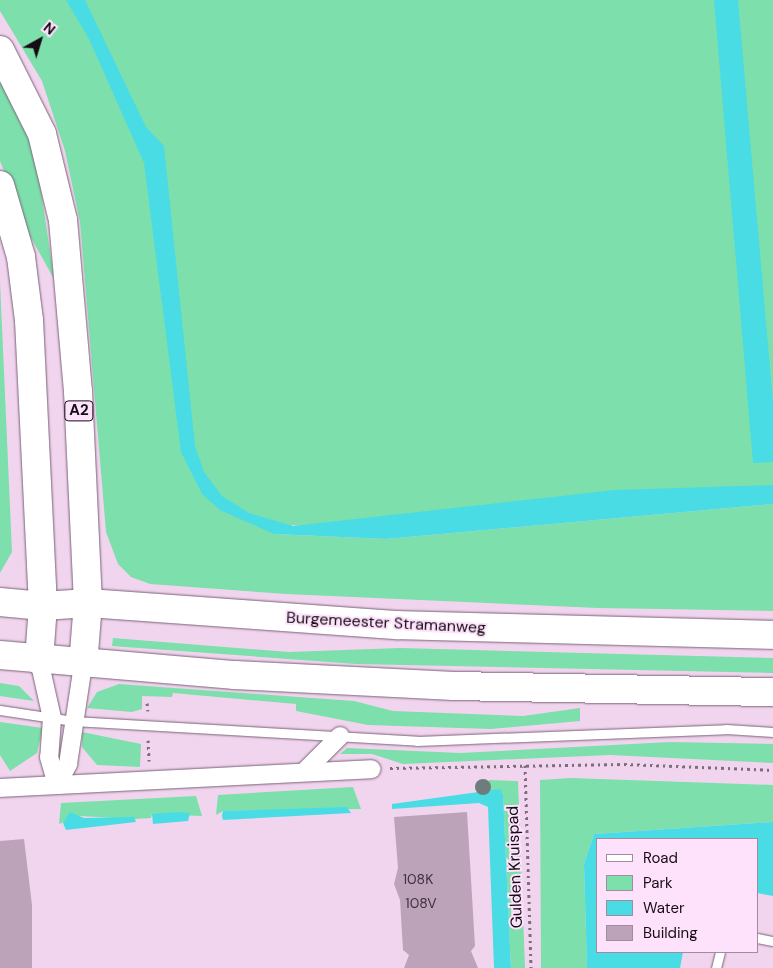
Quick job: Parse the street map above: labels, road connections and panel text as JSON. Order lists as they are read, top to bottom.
{
  "streets": {
    "main road": ["A2", "Burgemeester Stramanweg"],
    "path": ["Gulden Kruispad"]
  },
  "crossings": [
    ["A2", "Burgemeester Stramanweg"]
  ],
  "house_numbers": ["108K", "108V"],
  "legend": [
    "Road",
    "Park",
    "Water",
    "Building"
  ],
  "north": "top right"
}
